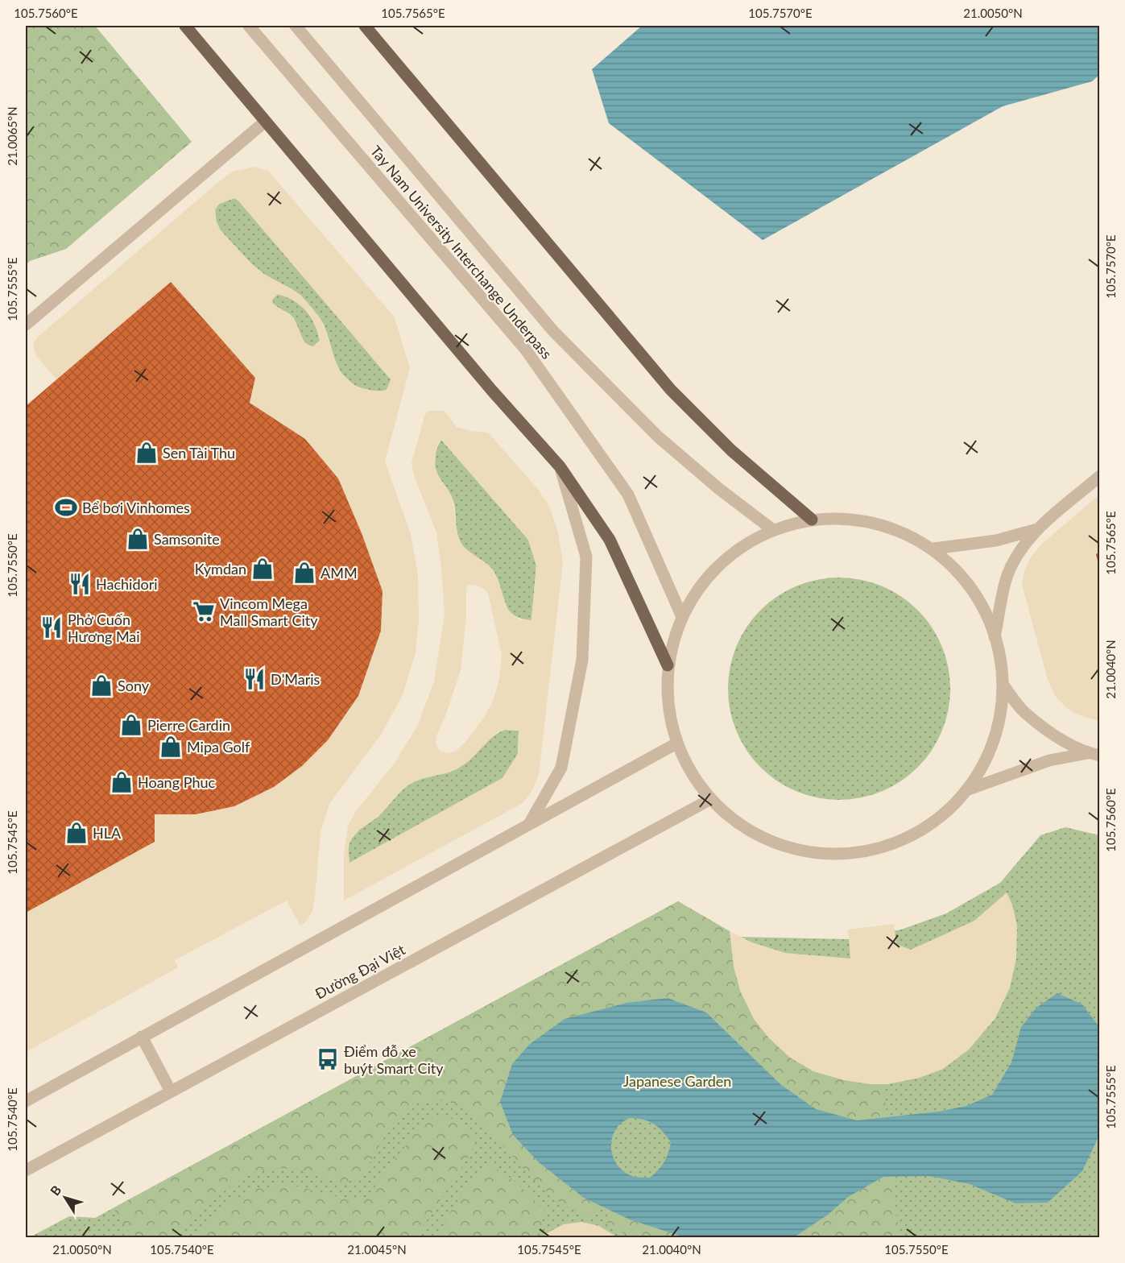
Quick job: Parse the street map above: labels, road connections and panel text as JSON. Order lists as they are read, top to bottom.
{
  "streets": {
    "street": ["Tay Nam University Interchange Underpass", "Đường Đại Việt"]
  },
  "parks": ["Japanese Garden"],
  "places": {
    "shop": [
      "Sen Tài Thu",
      "Samsonite",
      "Kymdan",
      "AMM",
      "Sony",
      "Pierre Cardin",
      "Mipa Golf",
      "Hoang Phuc",
      "HLA"
    ],
    "sports": ["Bể bơi Vinhomes"],
    "restaurant": ["Hachidori", "Phở Cuốn Hương Mai", "D'Maris"],
    "supermarket": ["Vincom Mega Mall Smart City"],
    "bus stop": ["Điểm đỗ xe buýt Smart City"]
  },
  "north": "top left",
  "coordinates": [
    "105.7560°E",
    "105.7565°E",
    "105.7570°E",
    "21.0050°N",
    "21.0065°N",
    "105.7555°E",
    "105.7550°E",
    "21.0040°N",
    "105.7545°E",
    "105.7540°E",
    "21.0045°N"
  ]
}
